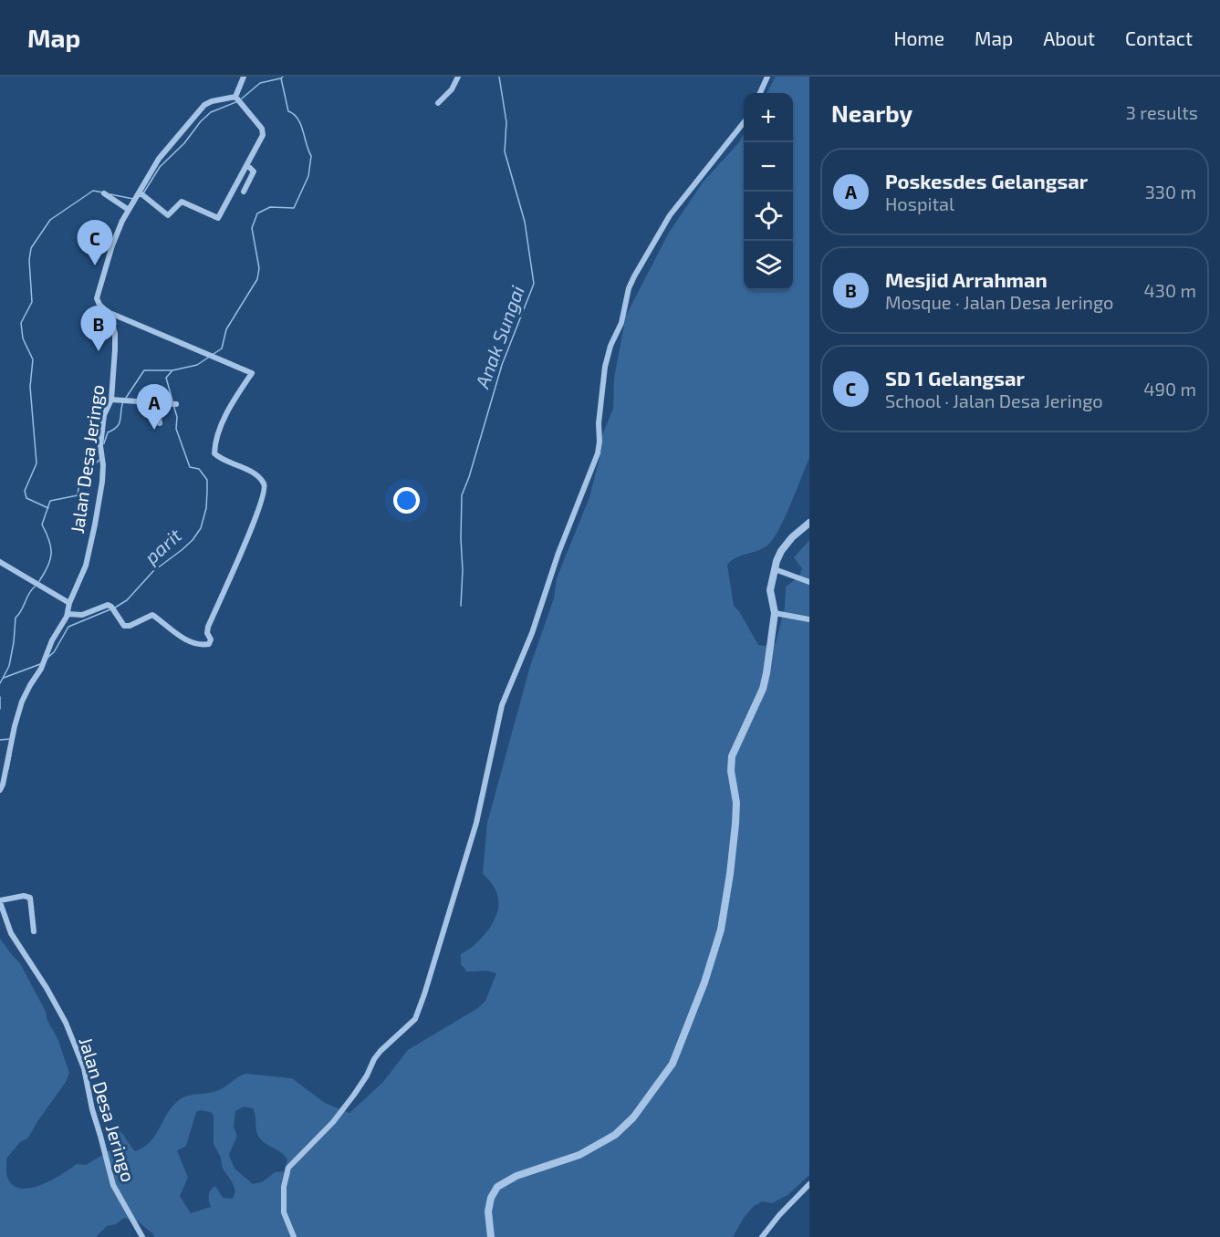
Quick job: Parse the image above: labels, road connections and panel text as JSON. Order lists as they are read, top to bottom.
{
  "streets": {
    "street": ["Jalan Desa Jeringo"]
  },
  "water": ["Anak Sungai", "parit"],
  "page": {
    "header": "Map",
    "nav": [
      "Home",
      "Map",
      "About",
      "Contact"
    ],
    "heading": ["Nearby", "3 results"],
    "map_buttons": ["+", "−"],
    "list": [
      {
        "mark": "A",
        "name": "Poskesdes Gelangsar",
        "note": "Hospital",
        "value": "330 m"
      },
      {
        "mark": "B",
        "name": "Mesjid Arrahman",
        "note": "Mosque · Jalan Desa Jeringo",
        "value": "430 m"
      },
      {
        "mark": "C",
        "name": "SD 1 Gelangsar",
        "note": "School · Jalan Desa Jeringo",
        "value": "490 m"
      }
    ],
    "pins": ["C", "B", "A"]
  }
}
